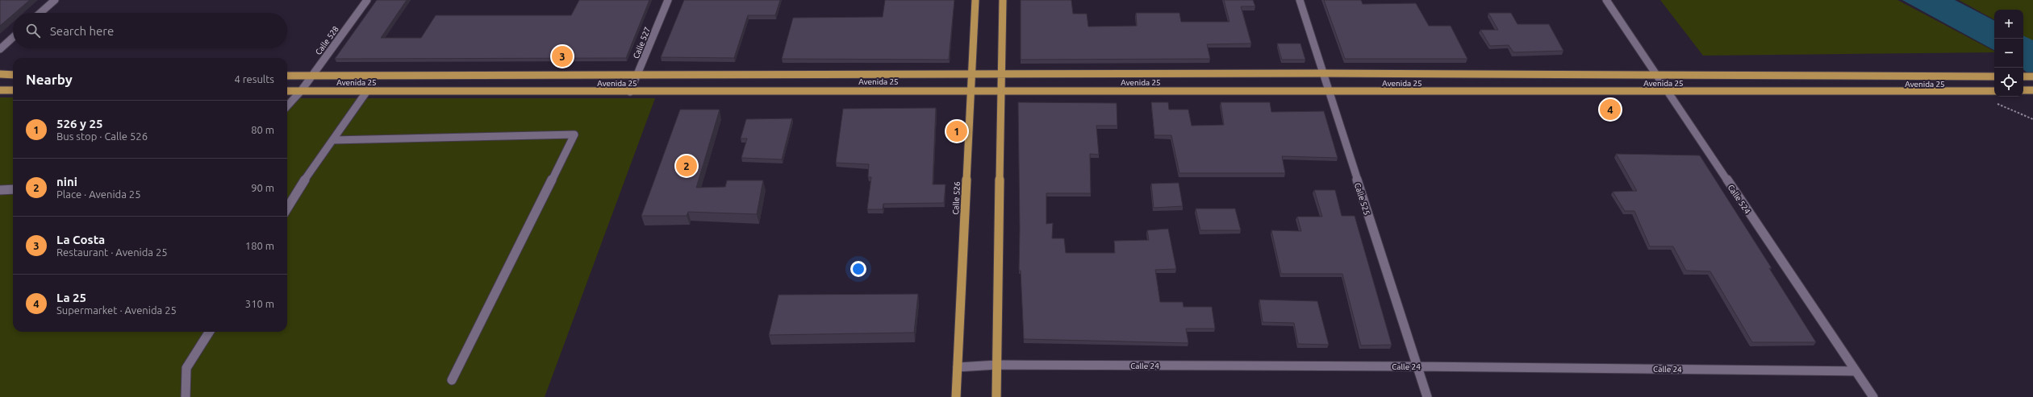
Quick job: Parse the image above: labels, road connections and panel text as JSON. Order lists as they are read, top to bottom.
{
  "streets": {
    "main road": ["Avenida 25", "Calle 526"],
    "street": [
      "Calle 528",
      "Calle 527",
      "Calle 525",
      "Calle 524",
      "Calle 24"
    ]
  },
  "crossings": [
    ["Calle 528", "Avenida 25"],
    ["Calle 527", "Avenida 25"],
    ["Avenida 25", "Calle 526"],
    ["Avenida 25", "Calle 525"],
    ["Avenida 25", "Calle 524"],
    ["Calle 526", "Calle 24"],
    ["Calle 525", "Calle 24"],
    ["Calle 524", "Calle 24"]
  ],
  "page": {
    "map_buttons": ["+", "−"],
    "search": "Search here",
    "pins": [
      "3",
      "4",
      "1",
      "2"
    ],
    "heading": ["Nearby", "4 results"],
    "list": [
      {
        "mark": "1",
        "name": "526 y 25",
        "note": "Bus stop · Calle 526",
        "value": "80 m"
      },
      {
        "mark": "2",
        "name": "nini",
        "note": "Place · Avenida 25",
        "value": "90 m"
      },
      {
        "mark": "3",
        "name": "La Costa",
        "note": "Restaurant · Avenida 25",
        "value": "180 m"
      },
      {
        "mark": "4",
        "name": "La 25",
        "note": "Supermarket · Avenida 25",
        "value": "310 m"
      }
    ]
  }
}
